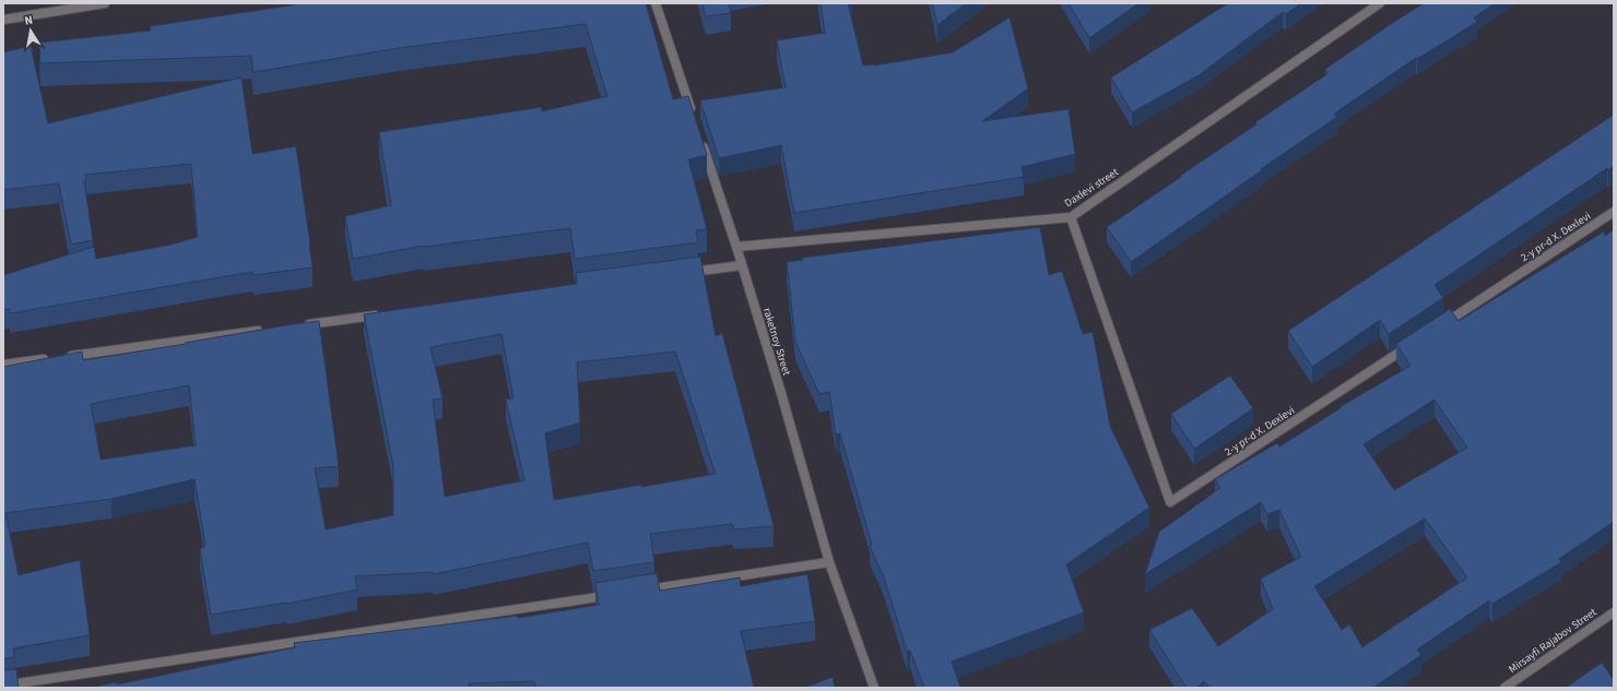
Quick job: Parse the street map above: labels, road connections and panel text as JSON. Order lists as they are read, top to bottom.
{
  "streets": {
    "street": [
      "Daxlevi street",
      "2-y pr-d X. Dexlevi",
      "raketnoy Street",
      "Mirsayfi Rajabov Street"
    ]
  },
  "crossings": [
    ["Daxlevi street", "2-y pr-d X. Dexlevi"],
    ["Daxlevi street", "raketnoy Street"]
  ],
  "north": "top"
}
